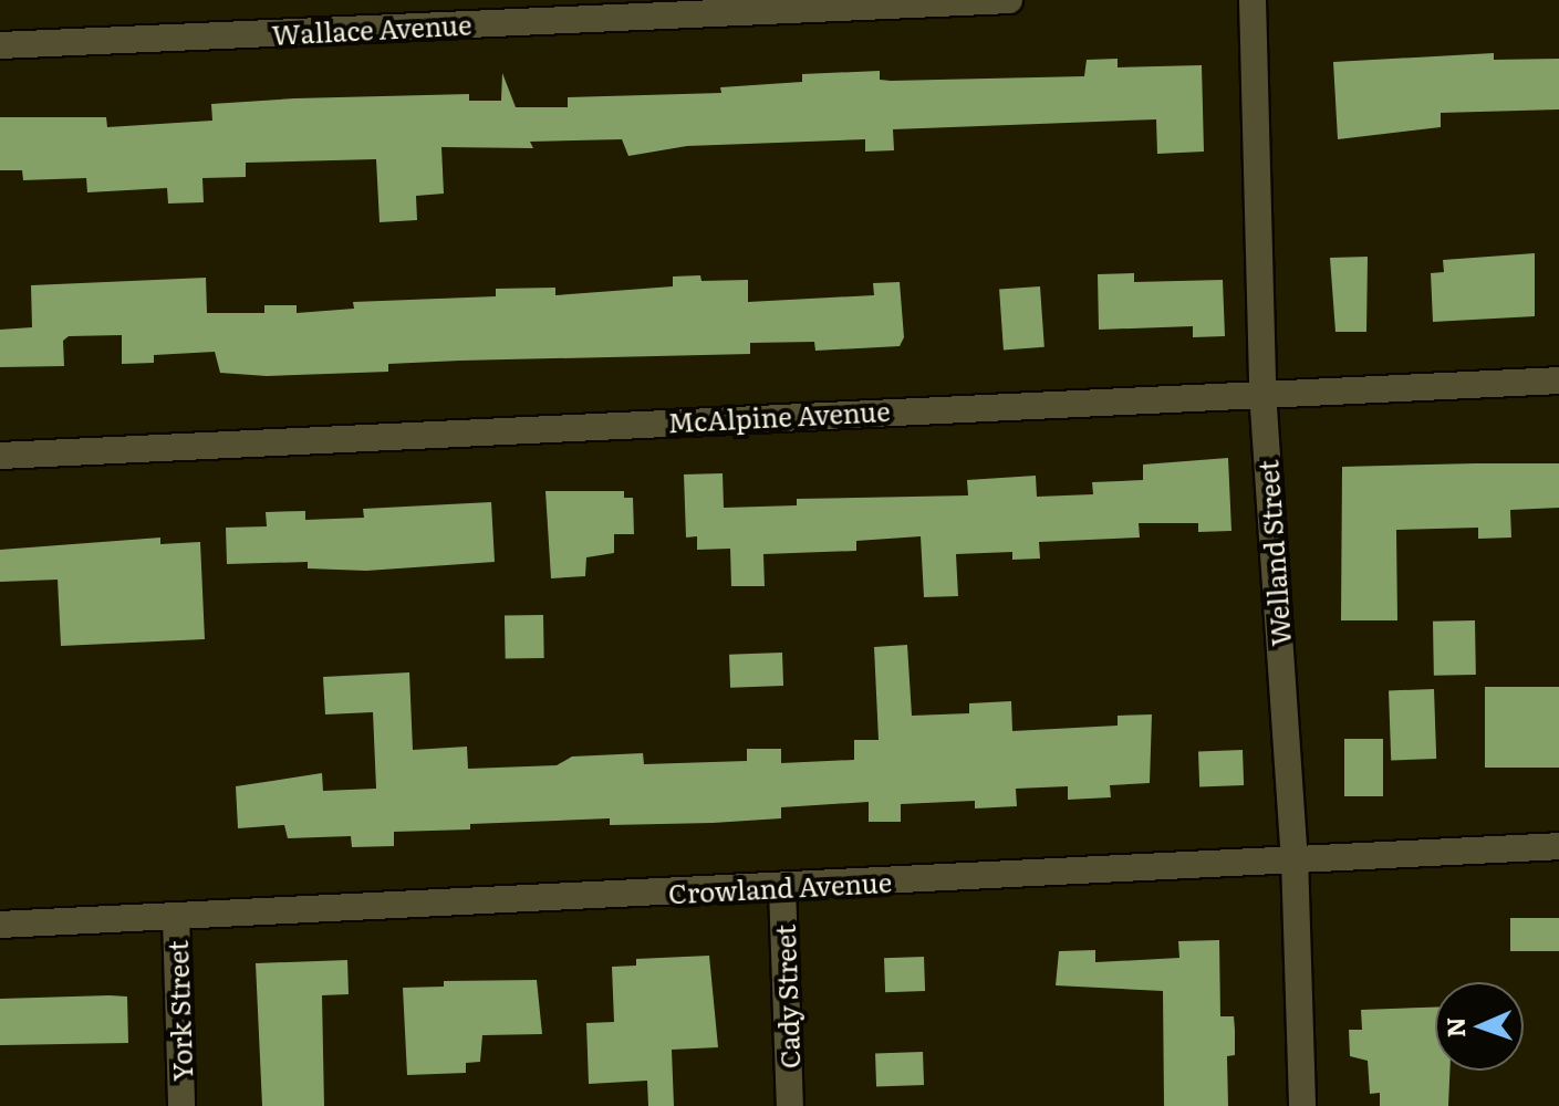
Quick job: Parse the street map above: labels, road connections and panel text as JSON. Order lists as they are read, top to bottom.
{
  "streets": {
    "street": [
      "Wallace Avenue",
      "McAlpine Avenue",
      "Welland Street",
      "Crowland Avenue",
      "Cady Street",
      "York Street"
    ]
  },
  "crossings": [
    ["McAlpine Avenue", "Welland Street"],
    ["Welland Street", "Crowland Avenue"],
    ["Crowland Avenue", "Cady Street"],
    ["Crowland Avenue", "York Street"]
  ],
  "north": "left"
}
